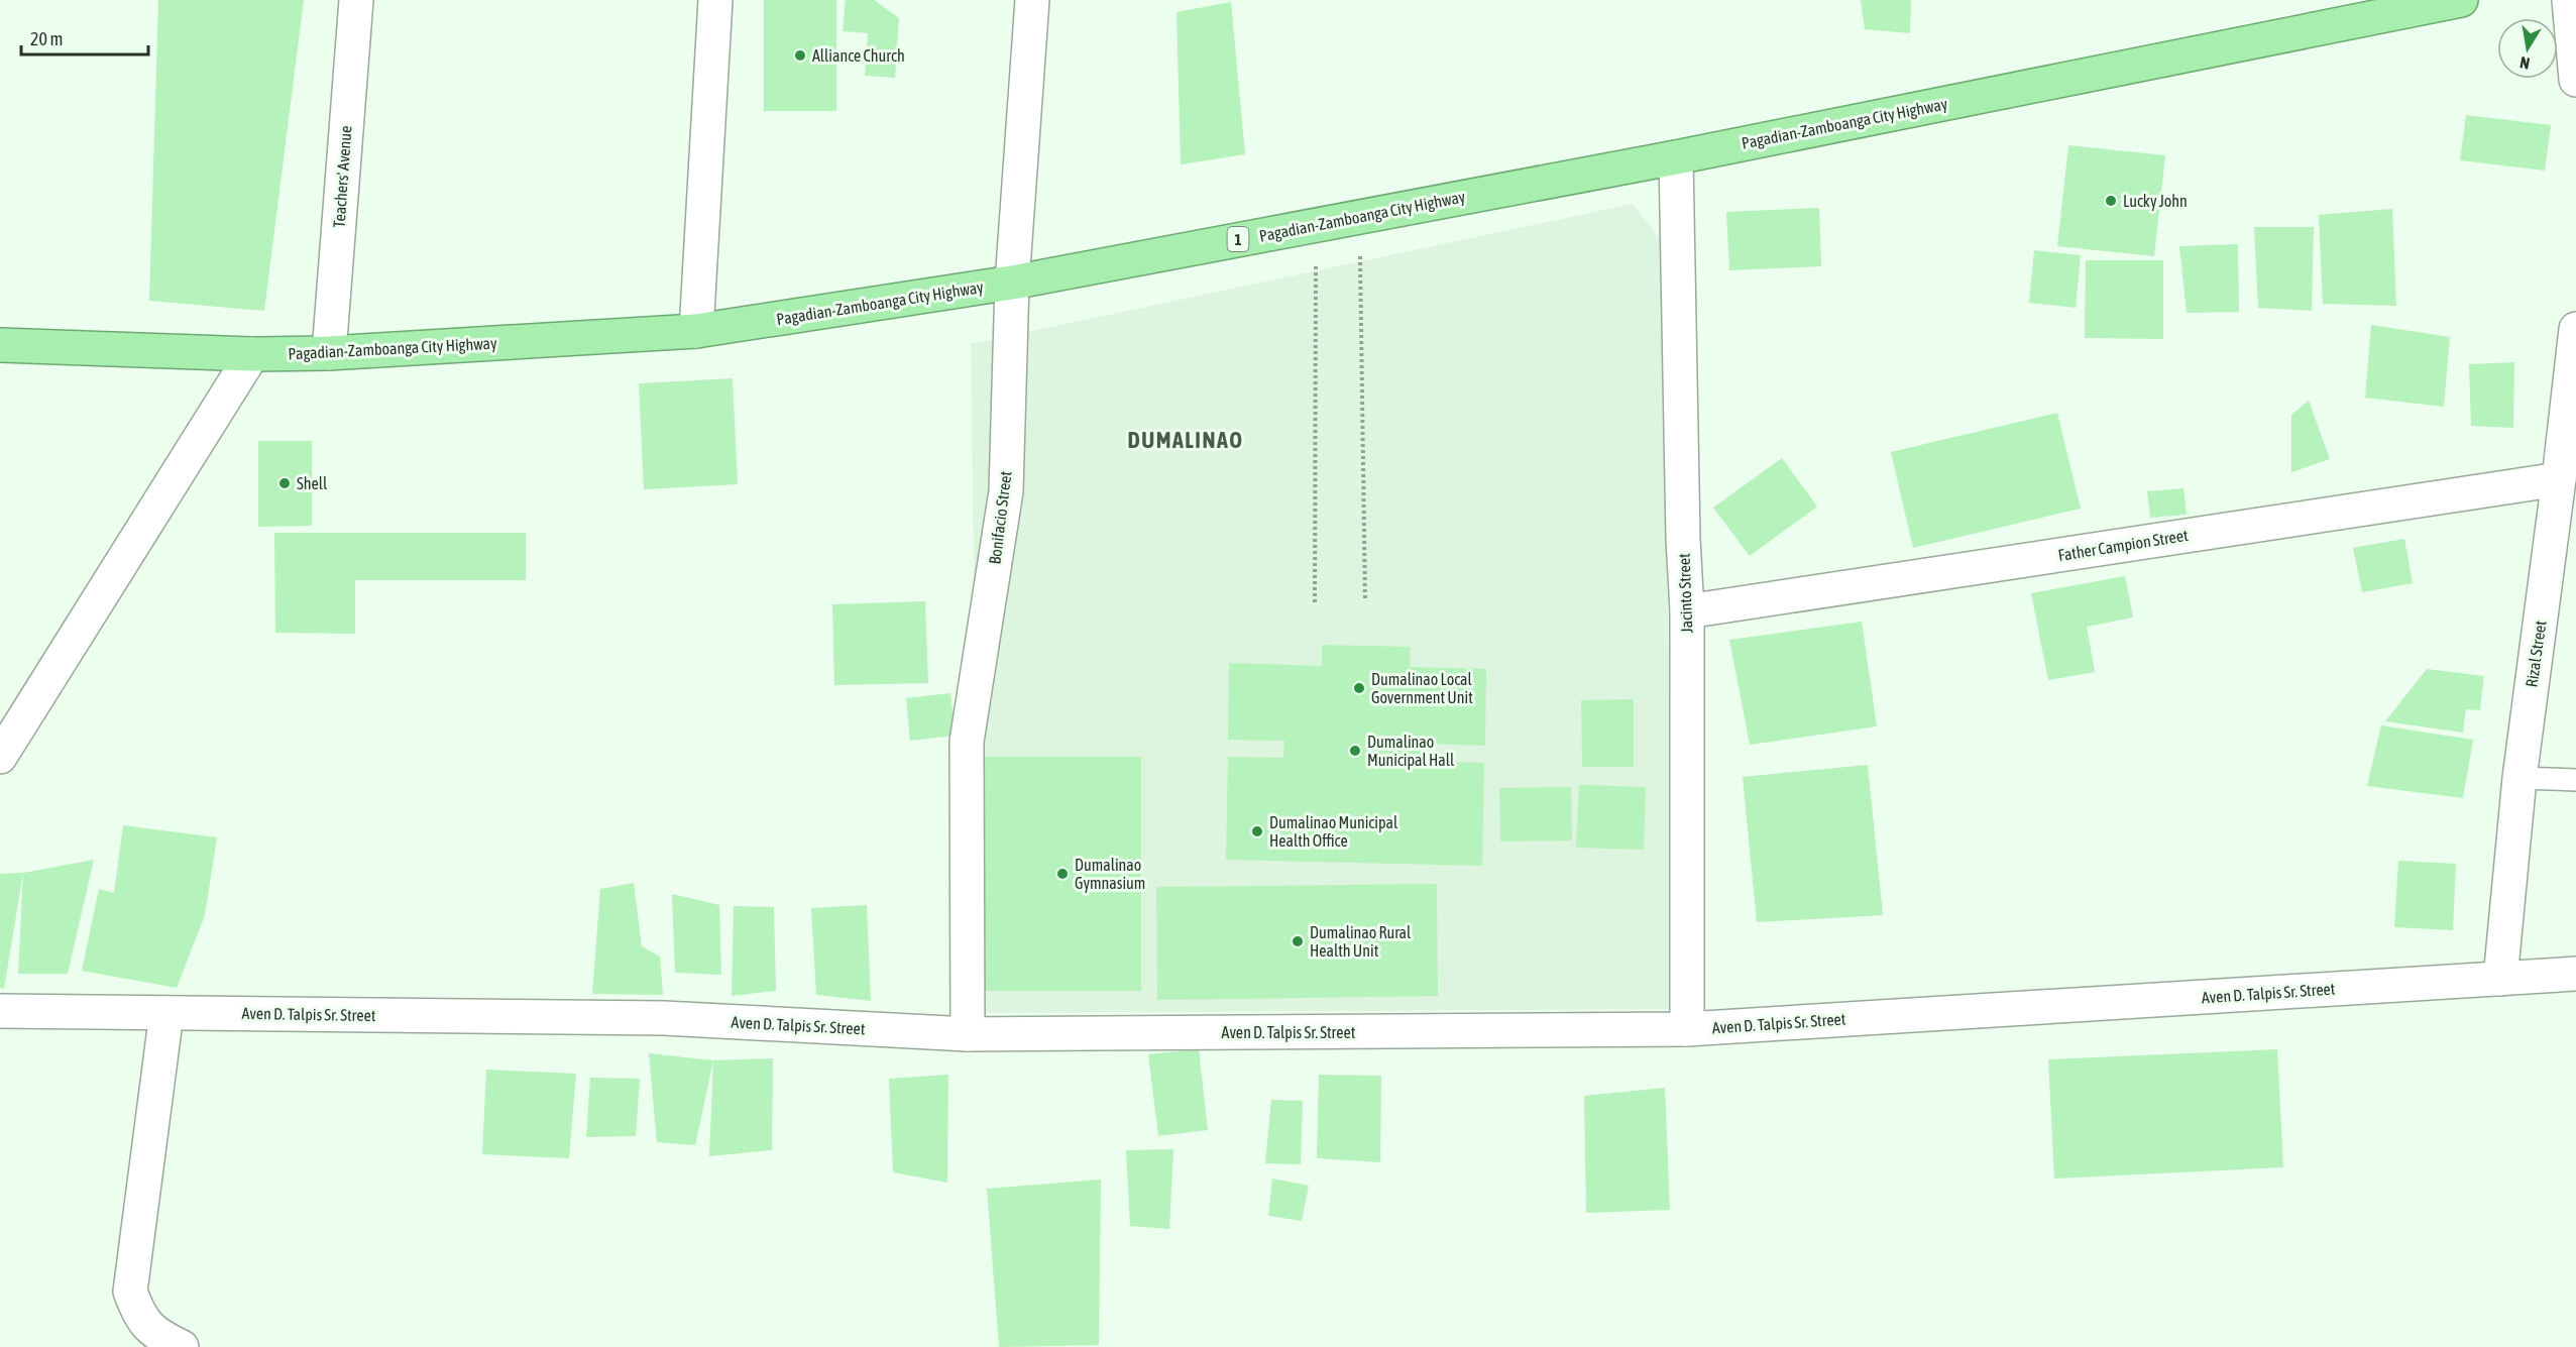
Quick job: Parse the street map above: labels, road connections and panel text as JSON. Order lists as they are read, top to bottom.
{
  "streets": {
    "highway": ["Pagadian-Zamboanga City Highway", "1"],
    "street": [
      "Teachers' Avenue",
      "Bonifacio Street",
      "Father Campion Street",
      "Jacinto Street",
      "Rizal Street",
      "Aven D. Talpis Sr. Street"
    ]
  },
  "crossings": [
    ["Pagadian-Zamboanga City Highway", "Teachers' Avenue"],
    ["Pagadian-Zamboanga City Highway", "Bonifacio Street"],
    ["Pagadian-Zamboanga City Highway", "Jacinto Street"],
    ["Bonifacio Street", "Aven D. Talpis Sr. Street"],
    ["Father Campion Street", "Jacinto Street"],
    ["Father Campion Street", "Rizal Street"],
    ["Jacinto Street", "Aven D. Talpis Sr. Street"],
    ["Rizal Street", "Aven D. Talpis Sr. Street"]
  ],
  "districts": ["DUMALINAO"],
  "places": [
    "Alliance Church",
    "Lucky John",
    "Shell",
    "Dumalinao Local Government Unit",
    "Dumalinao Municipal Hall",
    "Dumalinao Municipal Health Office",
    "Dumalinao Gymnasium",
    "Dumalinao Rural Health Unit"
  ],
  "scale_bar": "20 m",
  "north": "bottom"
}
